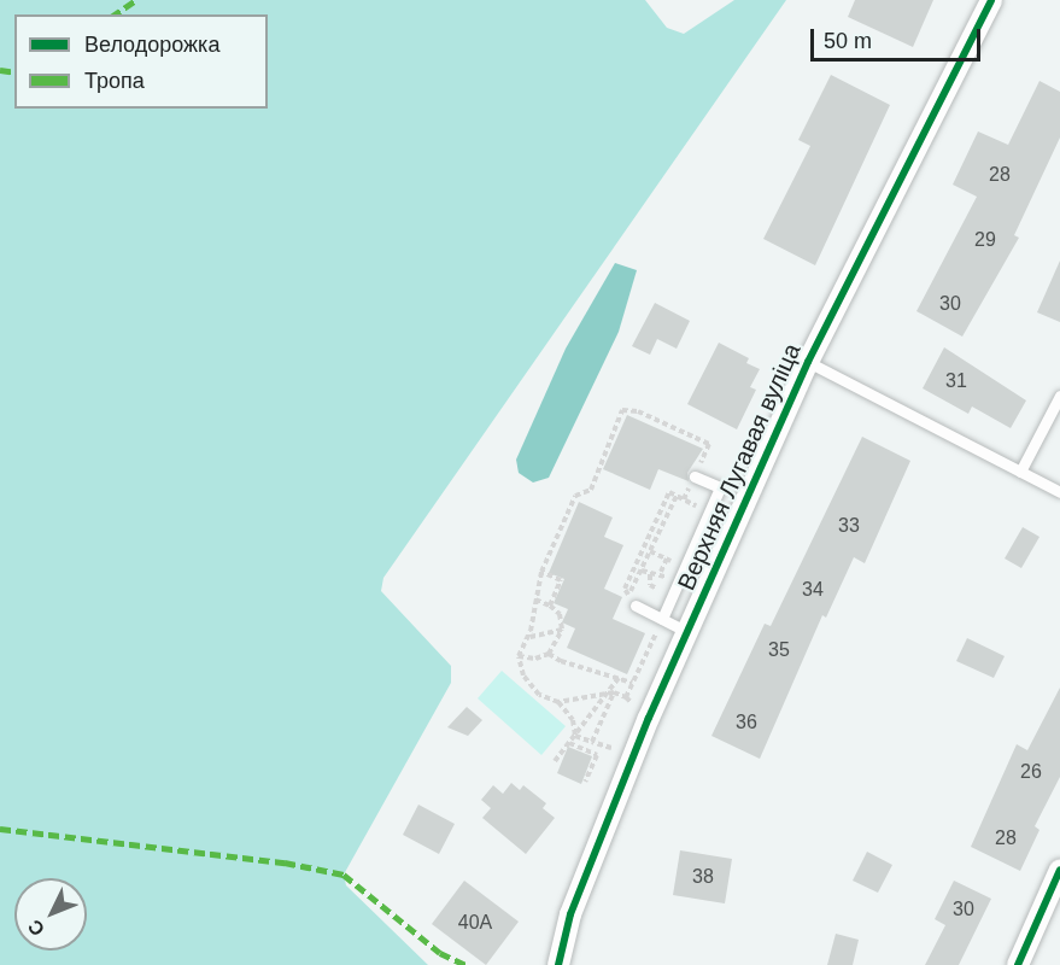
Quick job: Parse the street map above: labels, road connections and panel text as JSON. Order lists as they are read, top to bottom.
{
  "streets": {
    "street": ["Верхняя Лугавая вуліца"]
  },
  "house_numbers": [
    "28",
    "29",
    "30",
    "31",
    "33",
    "34",
    "35",
    "36",
    "26",
    "28",
    "38",
    "30",
    "40А"
  ],
  "legend": ["Велодорожка", "Тропа"],
  "scale_bar": "50 m",
  "north": "bottom left"
}
